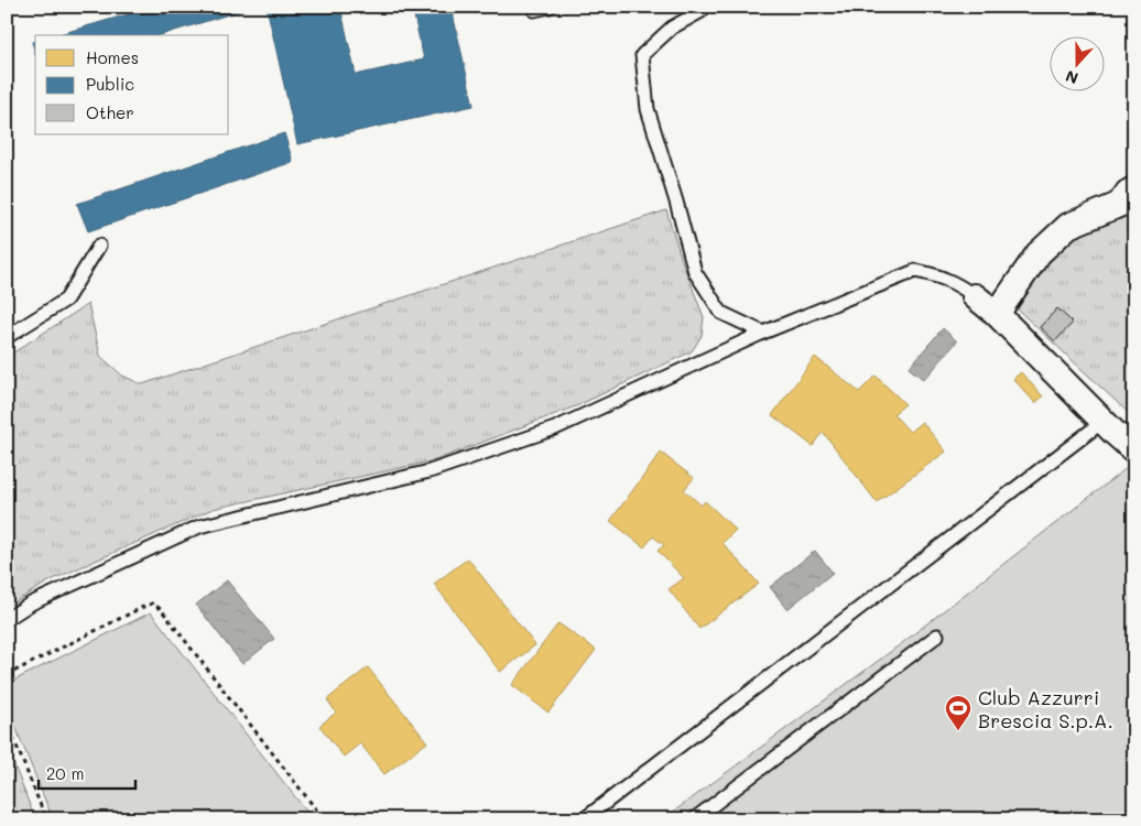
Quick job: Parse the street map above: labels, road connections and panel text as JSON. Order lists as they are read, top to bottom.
{
  "places": {
    "sports": ["Club Azzurri Brescia S.p.A."]
  },
  "legend": ["Homes", "Public", "Other"],
  "scale_bar": "20 m",
  "north": "bottom"
}
